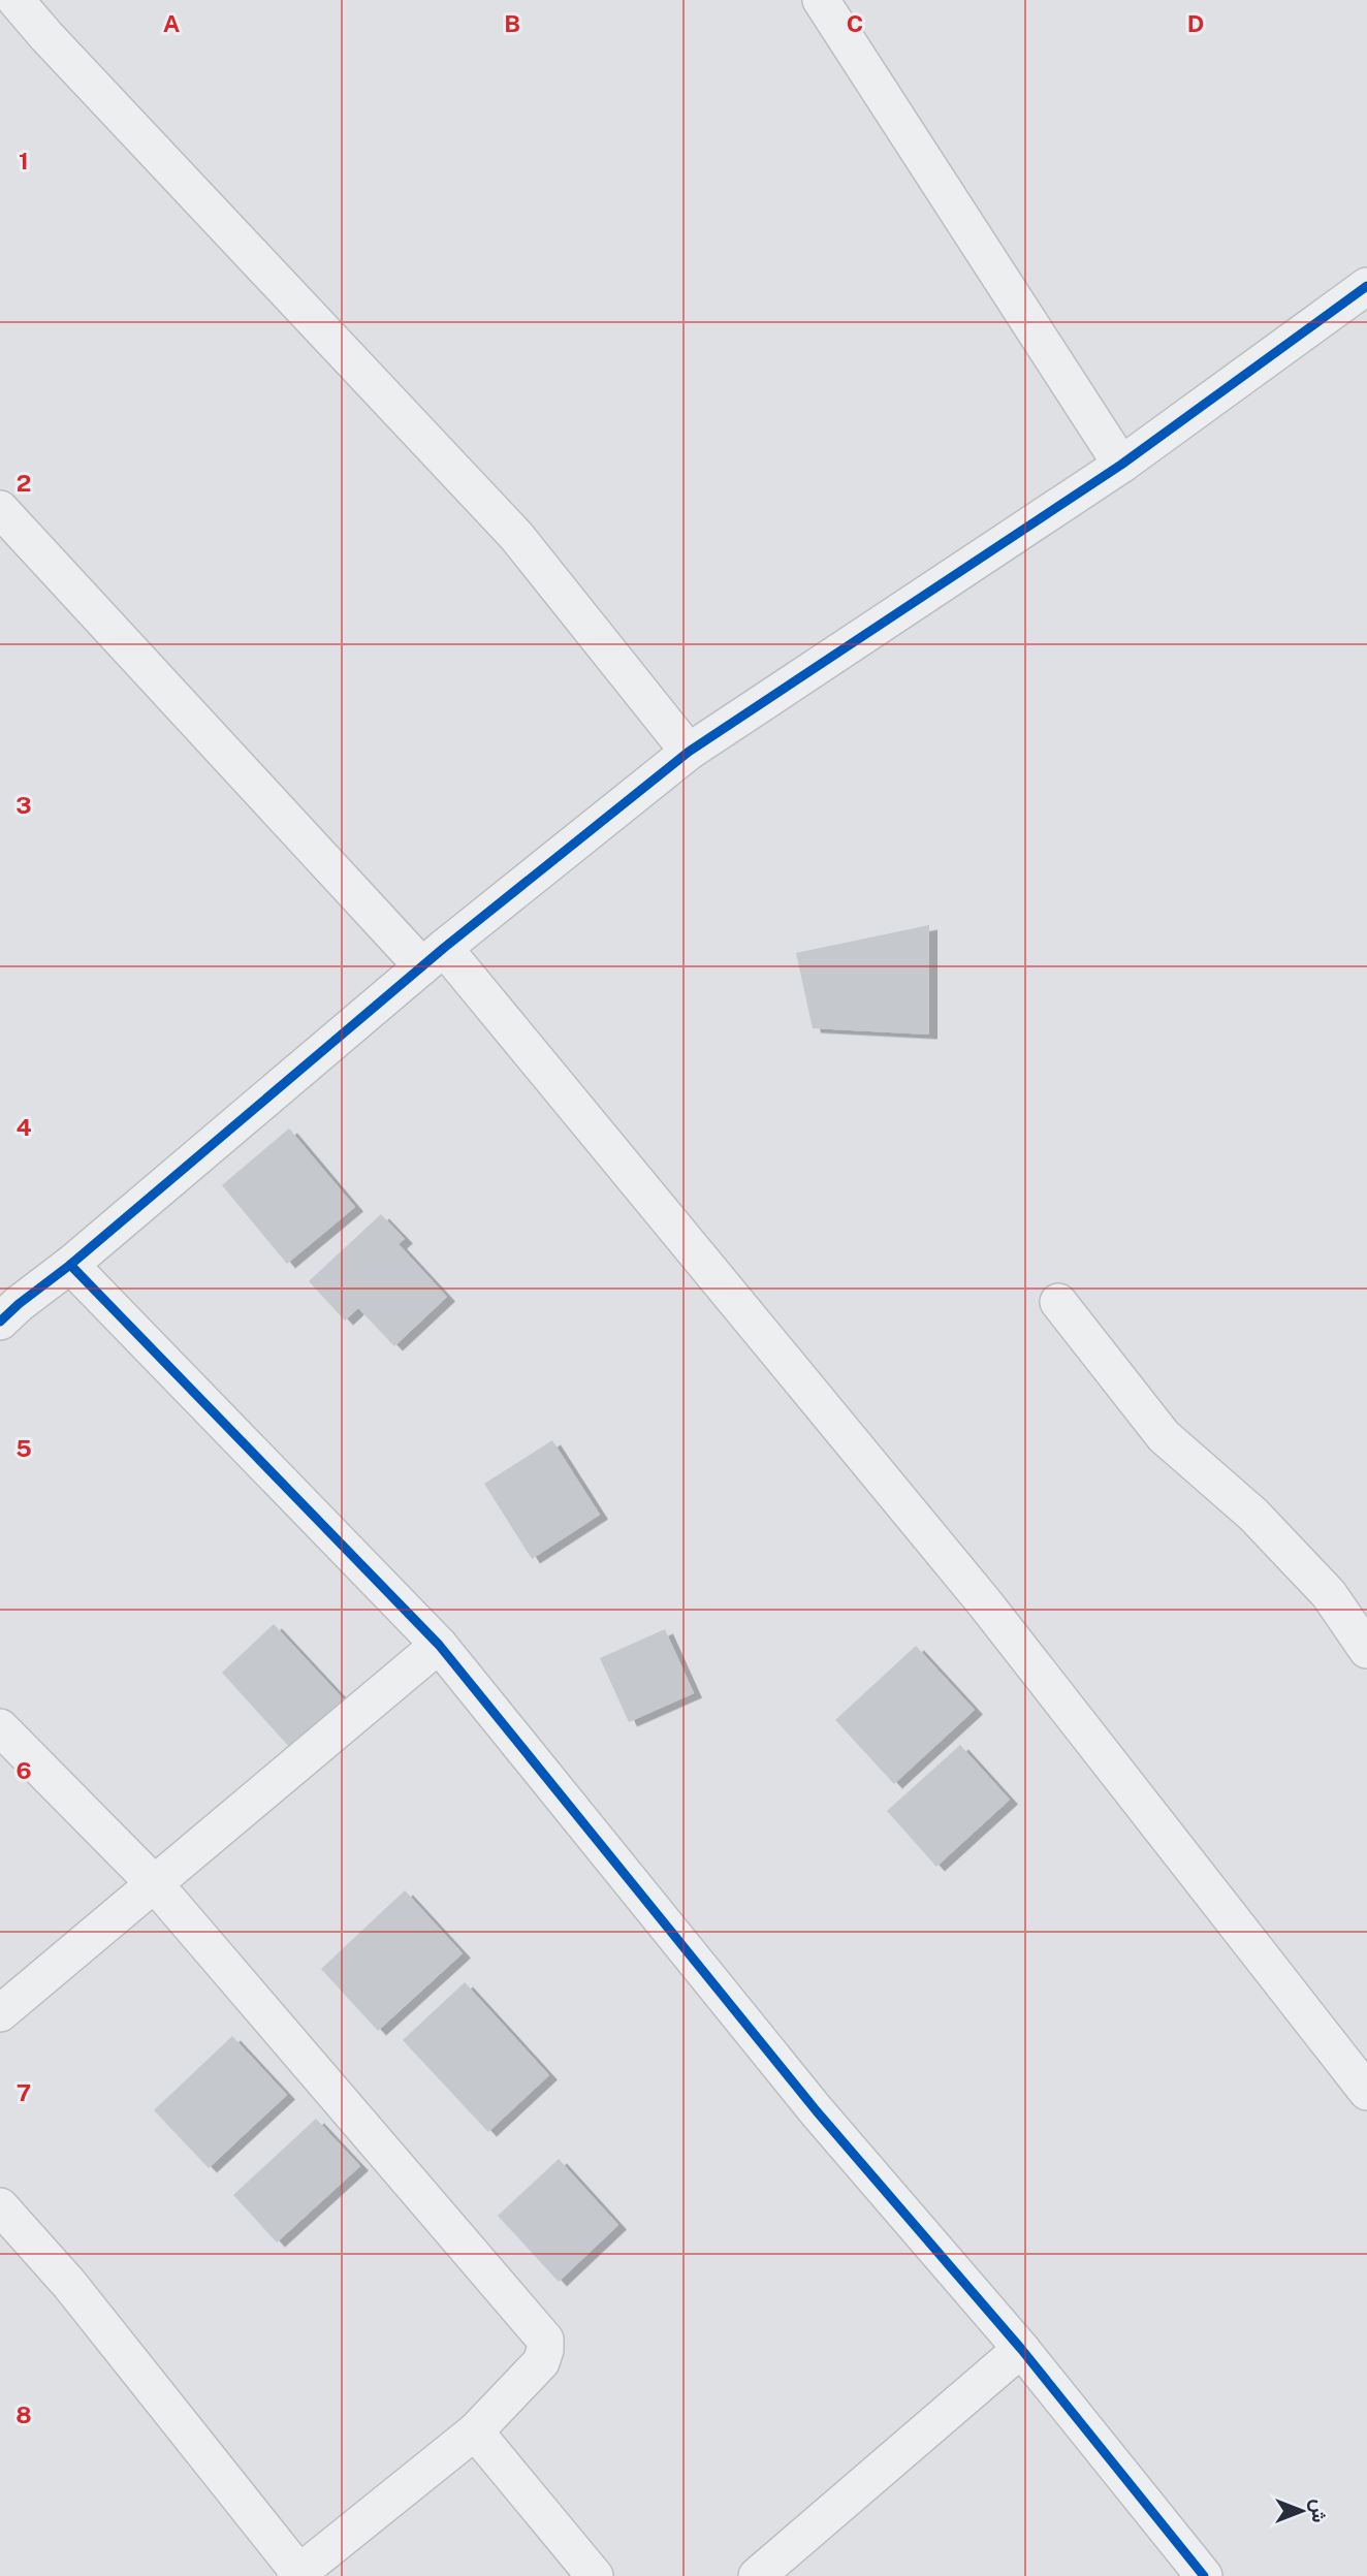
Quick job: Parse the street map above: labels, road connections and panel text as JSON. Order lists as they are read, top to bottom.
{
  "north": "right",
  "grid": {
    "columns": [
      "A",
      "B",
      "C",
      "D"
    ],
    "rows": [
      "1",
      "2",
      "3",
      "4",
      "5",
      "6",
      "7",
      "8"
    ]
  }
}
